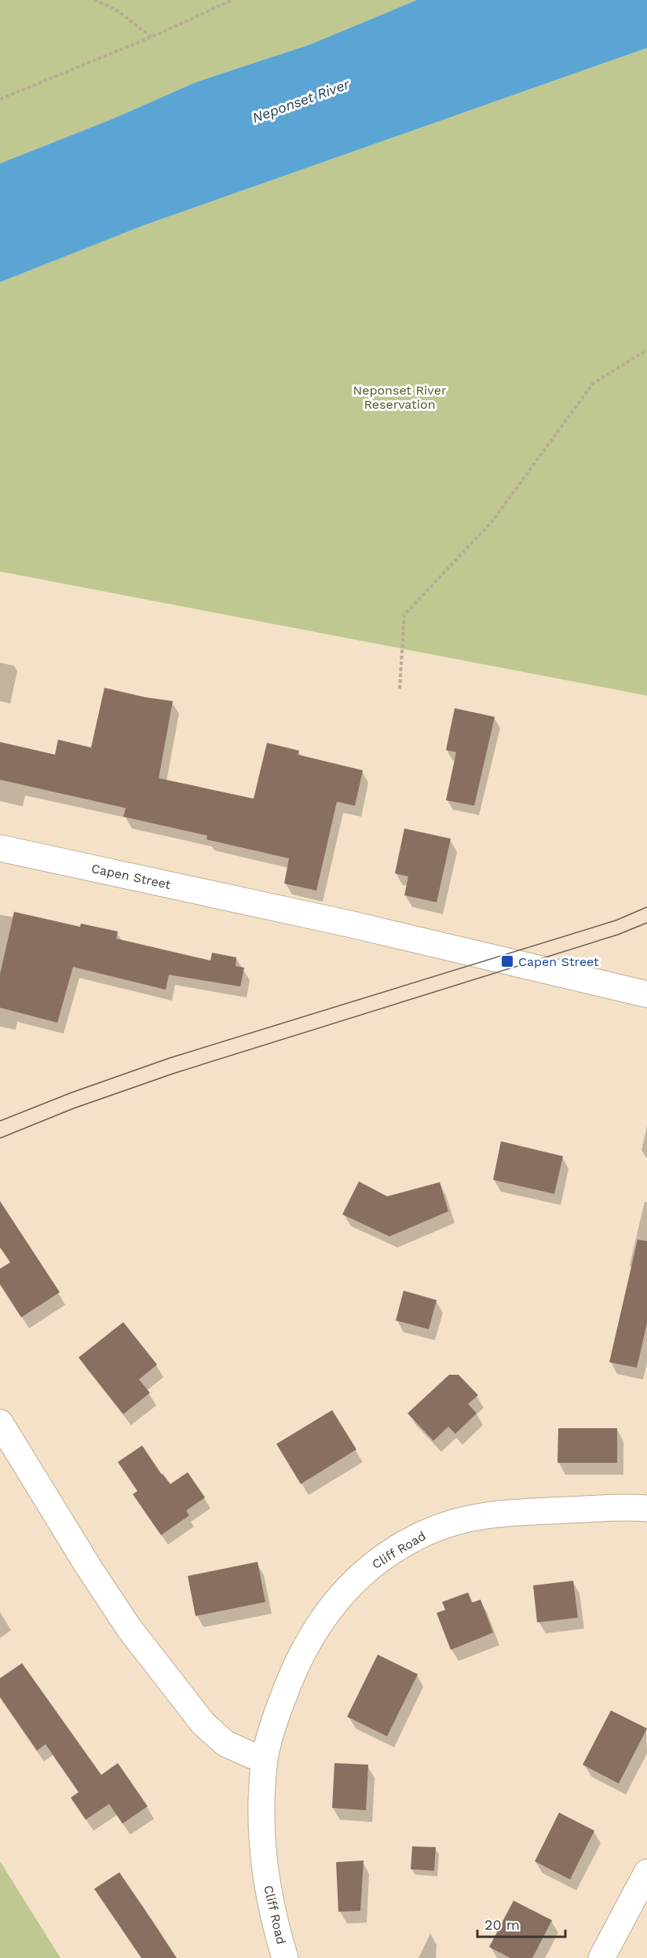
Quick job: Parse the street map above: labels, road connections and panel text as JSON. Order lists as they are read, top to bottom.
{
  "streets": {
    "street": ["Capen Street", "Cliff Road"]
  },
  "water": ["Neponset River"],
  "parks": ["Neponset River Reservation"],
  "places": {
    "transit": ["Capen Street"]
  },
  "scale_bar": "20 m"
}
